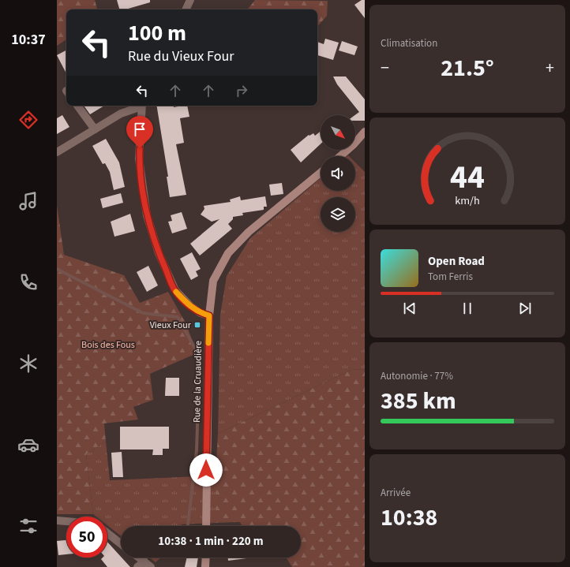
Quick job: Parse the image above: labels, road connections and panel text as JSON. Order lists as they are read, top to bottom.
{
  "streets": {
    "main road": ["Rue de la Cruaudière"]
  },
  "parks": ["Bois des Fous"],
  "places": {
    "transit": ["Vieux Four"]
  },
  "north": "bottom right",
  "page": {
    "tabs": "10:37",
    "tile": [
      "Climatisation",
      ["Autonomie · 77%", "385 km"],
      ["Arrivée", "10:38"]
    ],
    "turn": ["100 m", "Rue du Vieux Four"],
    "heat": ["−", "21.5°", "+"],
    "song": ["Open Road", "Tom Ferris"],
    "limit": "50",
    "trip": "10:38 · 1 min · 220 m",
    "gauge": ["44", "km/h"]
  }
}
